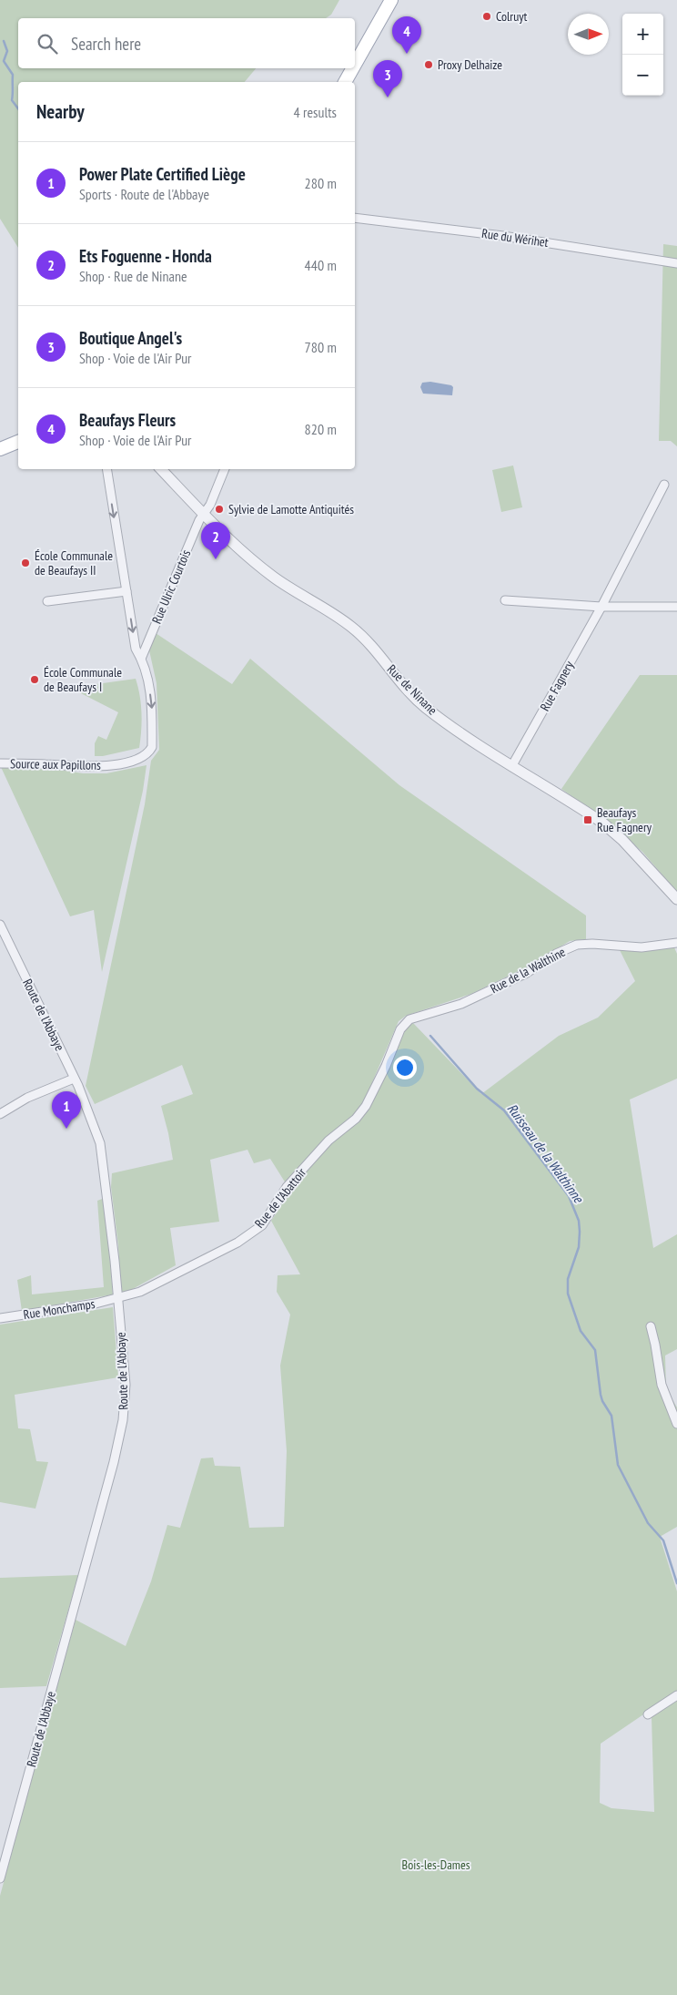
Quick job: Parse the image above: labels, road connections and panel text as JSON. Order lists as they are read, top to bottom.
{
  "streets": {
    "street": [
      "Rue du Wérihet",
      "Rue Ulric Courtois",
      "Rue Fagnery",
      "Rue de Ninane",
      "Source aux Papillons",
      "Rue de la Walthine",
      "Route de l'Abbaye",
      "Rue de l'Abattoir",
      "Rue Monchamps"
    ]
  },
  "crossings": [
    ["Rue Ulric Courtois", "Rue de Ninane"],
    ["Rue Ulric Courtois", "Source aux Papillons"],
    ["Rue Fagnery", "Rue de Ninane"],
    ["Rue de la Walthine", "Rue de l'Abattoir"],
    ["Route de l'Abbaye", "Rue de l'Abattoir"],
    ["Route de l'Abbaye", "Rue Monchamps"],
    ["Rue de l'Abattoir", "Rue Monchamps"]
  ],
  "water": ["Ruisseau de la Walthinne"],
  "parks": ["Bois-les-Dames"],
  "places": {
    "other": [
      "Colruyt",
      "Proxy Delhaize",
      "Sylvie de Lamotte Antiquités",
      "École Communale de Beaufays II",
      "École Communale de Beaufays I"
    ],
    "transit": ["Beaufays Rue Fagnery"]
  },
  "north": "right",
  "page": {
    "map_buttons": ["+", "−"],
    "pins": [
      "4",
      "3",
      "2",
      "1"
    ],
    "search": "Search here",
    "heading": ["Nearby", "4 results"],
    "list": [
      {
        "mark": "1",
        "name": "Power Plate Certified Liège",
        "note": "Sports · Route de l'Abbaye",
        "value": "280 m"
      },
      {
        "mark": "2",
        "name": "Ets Foguenne - Honda",
        "note": "Shop · Rue de Ninane",
        "value": "440 m"
      },
      {
        "mark": "3",
        "name": "Boutique Angel's",
        "note": "Shop · Voie de l'Air Pur",
        "value": "780 m"
      },
      {
        "mark": "4",
        "name": "Beaufays Fleurs",
        "note": "Shop · Voie de l'Air Pur",
        "value": "820 m"
      }
    ]
  }
}
